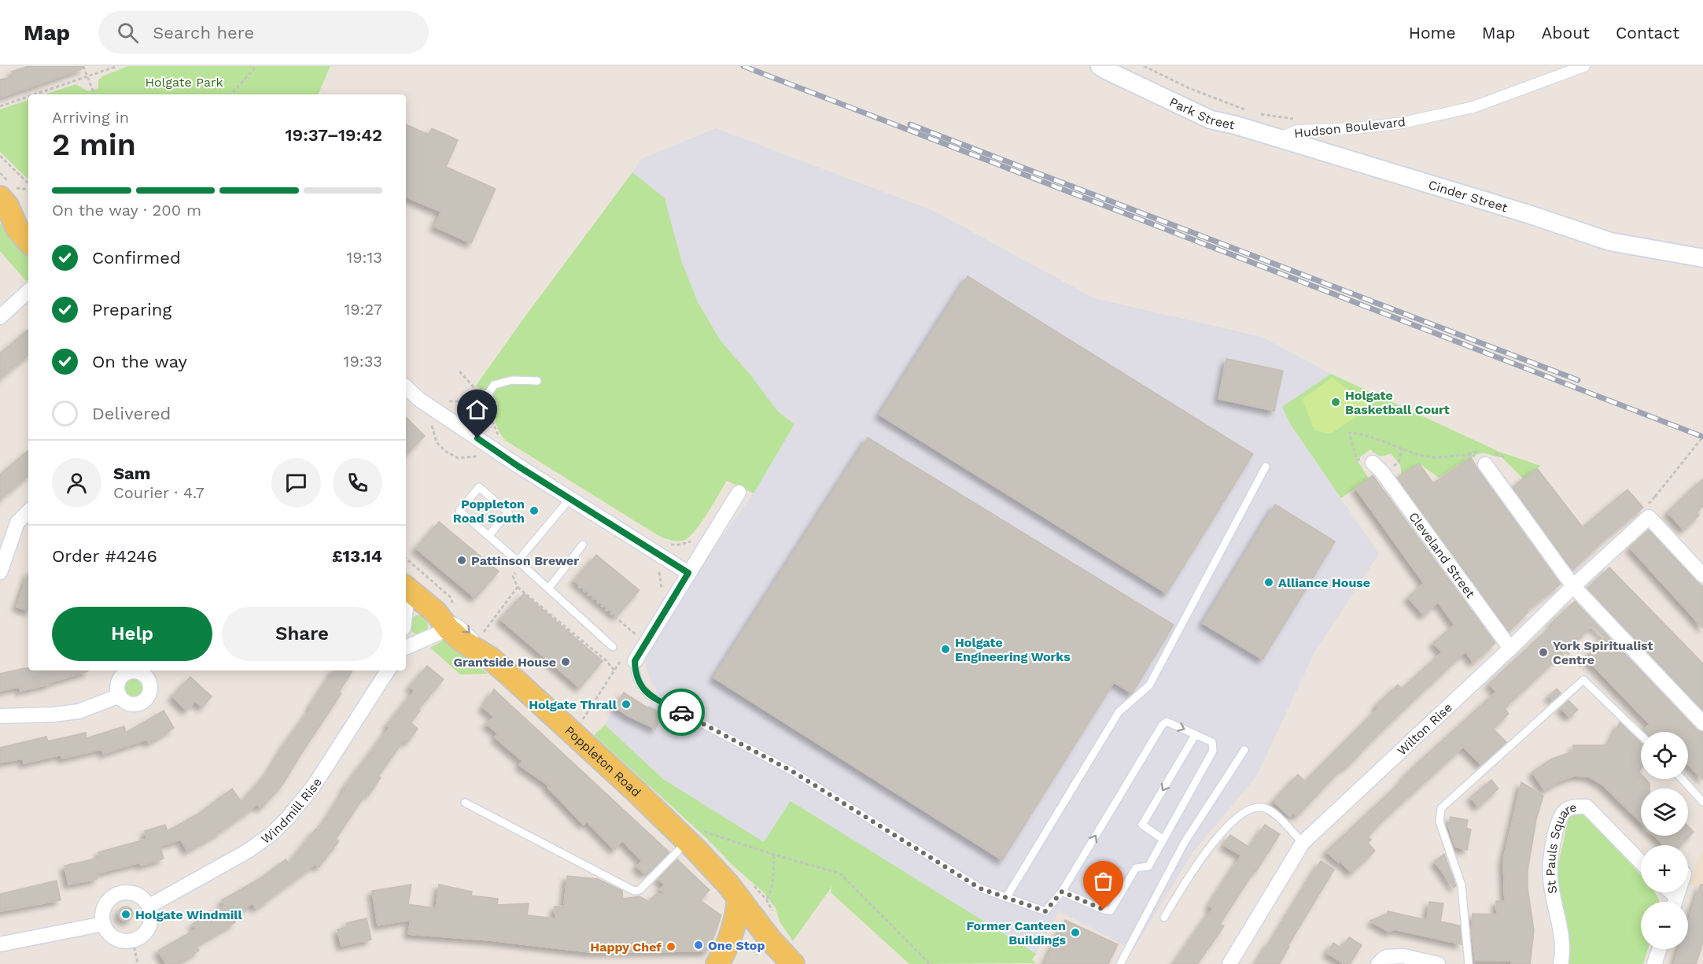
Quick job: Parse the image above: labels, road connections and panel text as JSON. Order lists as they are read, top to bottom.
{
  "streets": {
    "main road": ["Poppleton Road"],
    "street": [
      "Park Street",
      "Hudson Boulevard",
      "Cinder Street",
      "Cleveland Street",
      "Wilton Rise",
      "Windmill Rise",
      "St Pauls Square"
    ]
  },
  "crossings": [
    ["Park Street", "Cinder Street"],
    ["Hudson Boulevard", "Cinder Street"],
    ["Cleveland Street", "Wilton Rise"]
  ],
  "parks": ["Holgate Park"],
  "places": [
    "Holgate Basketball Court",
    "Poppleton Road South",
    "Pattinson Brewer",
    "Alliance House",
    "Holgate Engineering Works",
    "York Spiritualist Centre",
    "Grantside House",
    "Holgate Thrall",
    "Holgate Windmill",
    "Former Canteen Buildings",
    "One Stop",
    "Happy Chef"
  ],
  "page": {
    "header": "Map",
    "search": "Search here",
    "nav": [
      "Home",
      "Map",
      "About",
      "Contact"
    ],
    "heading": ["2 min", "Arriving in", "19:37–19:42"],
    "panel": [
      "Sam",
      "Courier · 4.7",
      "Order #4246",
      "£13.14"
    ],
    "bar": "On the way · 200 m",
    "list": [
      ["Confirmed", "19:13"],
      ["Preparing", "19:27"],
      ["On the way", "19:33"],
      "Delivered"
    ],
    "buttons": ["Help", "Share"],
    "map_buttons": ["+", "−"]
  }
}
